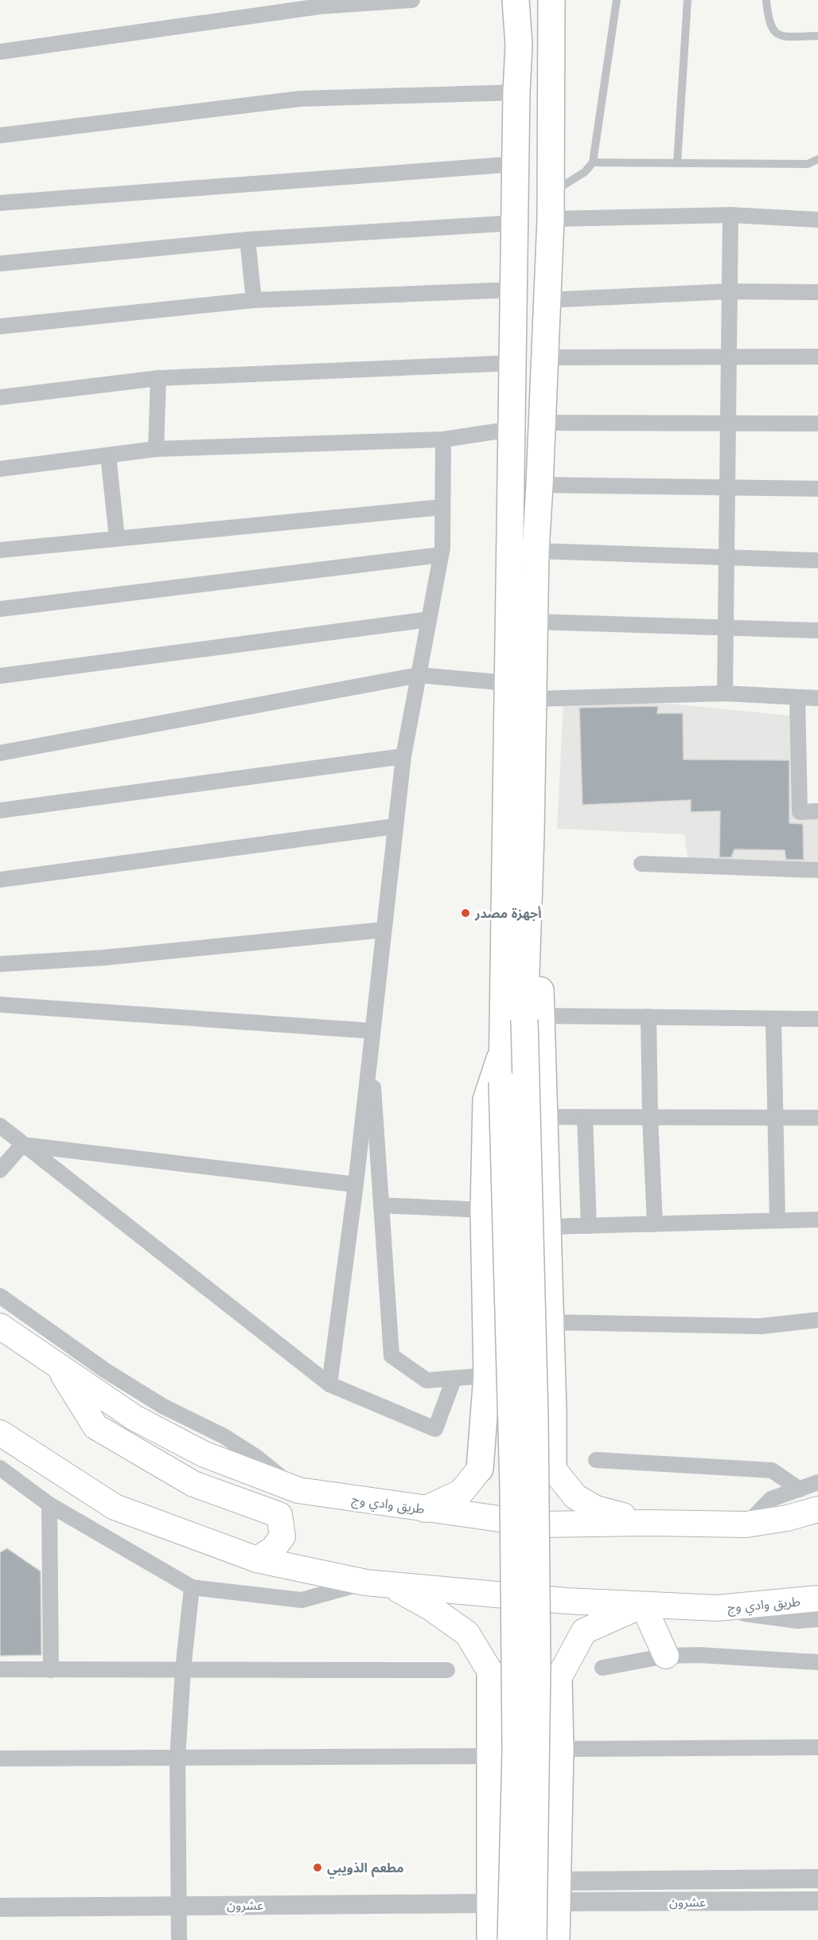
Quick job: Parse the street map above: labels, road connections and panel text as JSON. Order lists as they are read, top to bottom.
{
  "streets": {
    "main road": ["طريق وادي وج"],
    "street": ["عشرون"]
  },
  "places": ["أجهزة مصدر", "مطعم الذويبي"]
}
